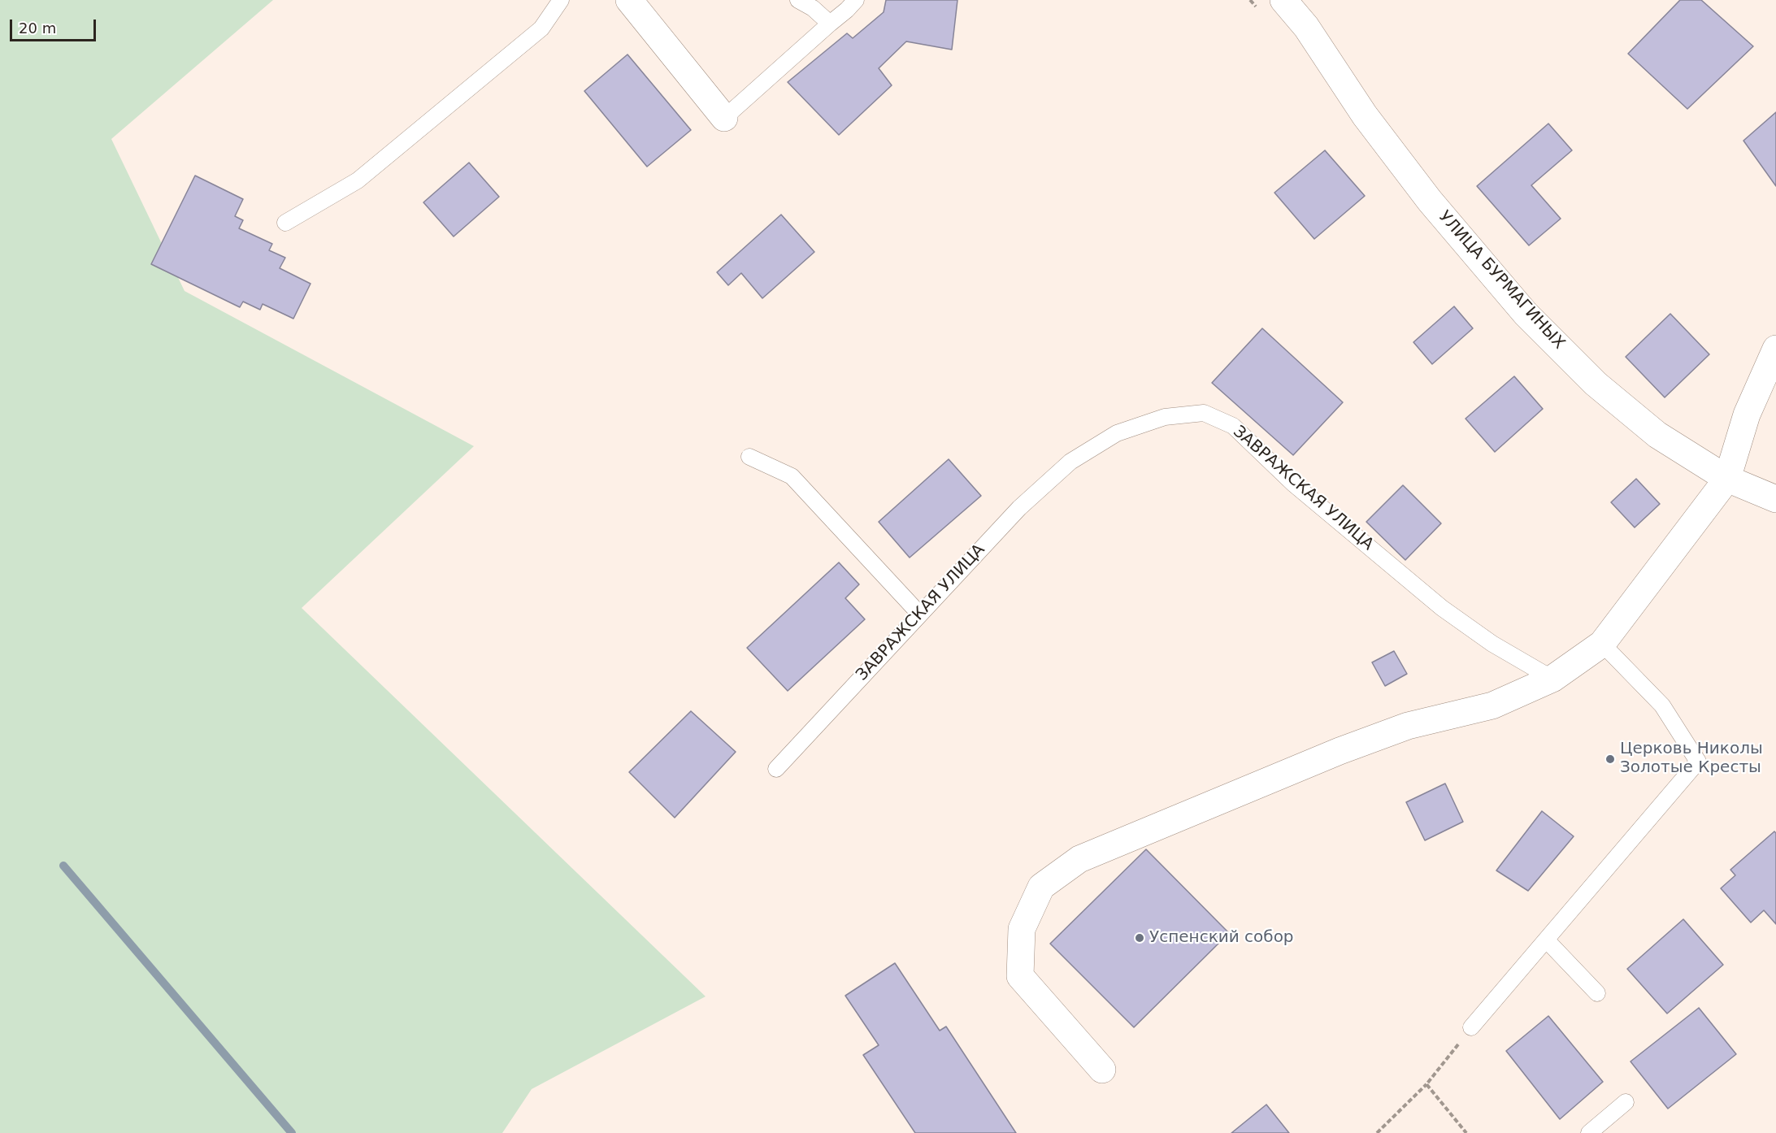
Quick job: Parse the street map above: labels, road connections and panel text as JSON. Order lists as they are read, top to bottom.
{
  "streets": {
    "street": ["УЛИЦА БУРМАГИНЫХ"],
    "lane": ["ЗАВРАЖСКАЯ УЛИЦА"]
  },
  "places": ["Церковь Николы Золотые Кресты", "Успенский собор"],
  "scale_bar": "20 m"
}
